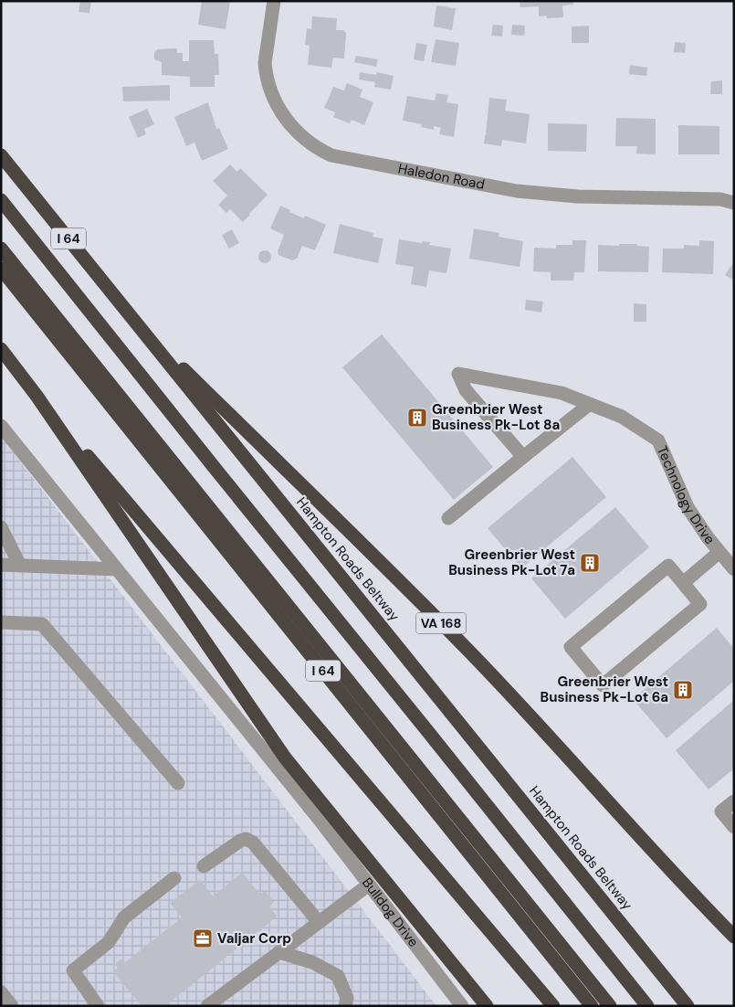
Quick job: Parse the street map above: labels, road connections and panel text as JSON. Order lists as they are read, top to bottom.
{
  "streets": {
    "highway": ["I 64", "Hampton Roads Beltway", "VA 168"],
    "street": ["Haledon Road", "Technology Drive", "Bulldog Drive"]
  },
  "crossings": [
    ["Hampton Roads Beltway", "VA 168"]
  ],
  "places": {
    "building": ["Greenbrier West Business Pk-Lot 8a", "Greenbrier West Business Pk-Lot 7a", "Greenbrier West Business Pk-Lot 6a"],
    "office": ["Valjar Corp"]
  }
}
